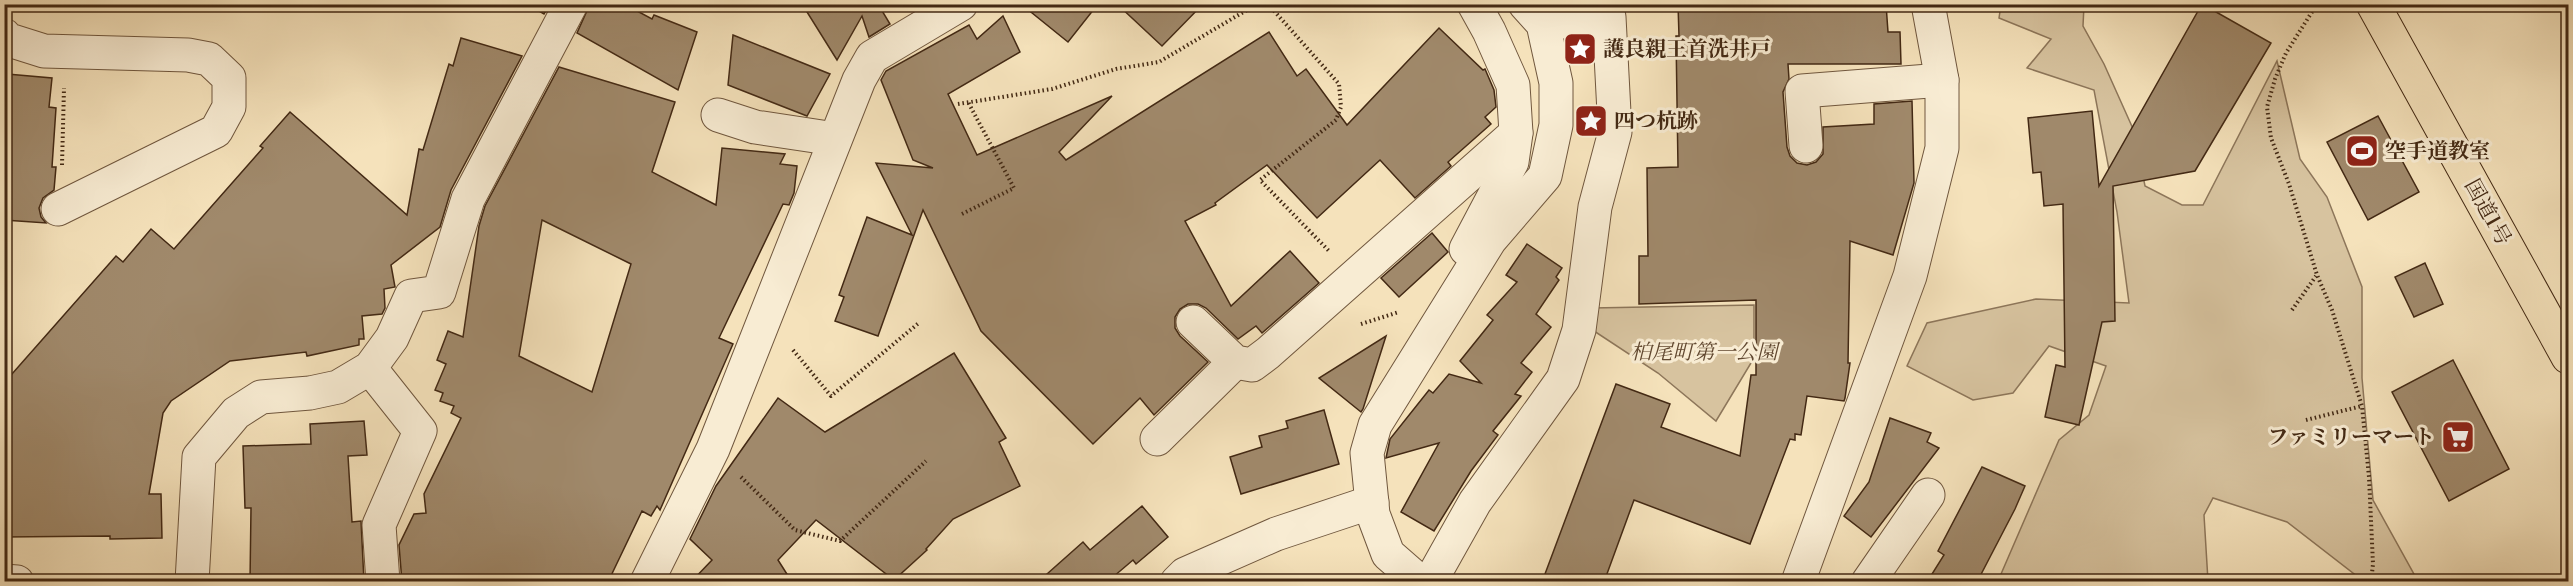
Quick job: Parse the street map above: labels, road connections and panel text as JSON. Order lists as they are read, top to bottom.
{
  "streets": {
    "highway": ["国道1号"]
  },
  "parks": ["柏尾町第一公園"],
  "places": {
    "place": ["護良親王首洗井戸", "四つ杭跡"],
    "sports": ["空手道教室"],
    "supermarket": ["ファミリーマート"]
  }
}
